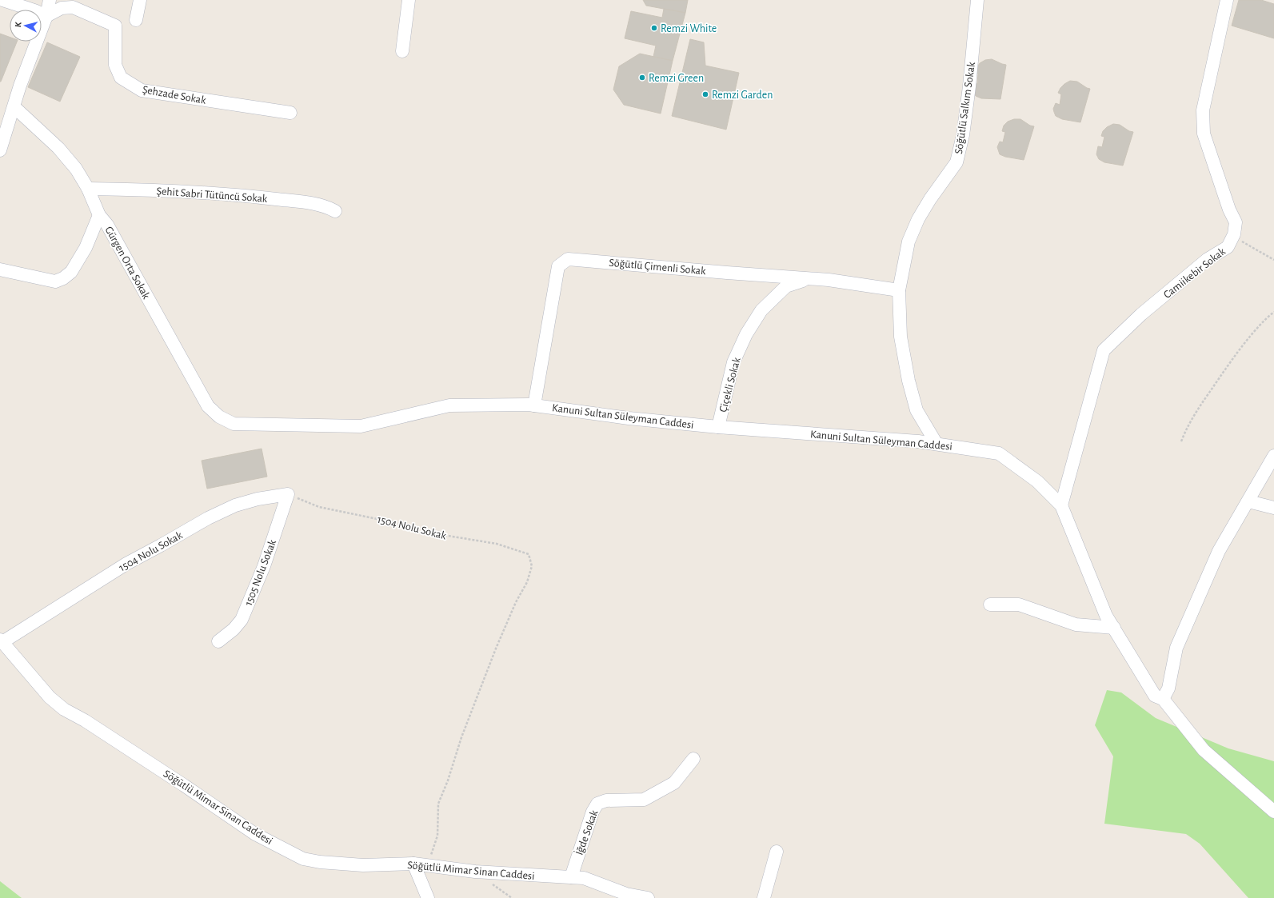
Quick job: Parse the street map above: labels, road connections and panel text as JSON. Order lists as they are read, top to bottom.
{
  "streets": {
    "street": [
      "Şehzade Sokak",
      "Söğütlü Salkım Sokak",
      "Şehit Sabri Tütüncü Sokak",
      "Gürgen Orta Sokak",
      "Söğütlü Çimenli Sokak",
      "Camiikebir Sokak",
      "Çiçekli Sokak",
      "Kanuni Sultan Süleyman Caddesi",
      "1504 Nolu Sokak",
      "1505 Nolu Sokak",
      "Söğütlü Mimar Sinan Caddesi",
      "İğde Sokak"
    ]
  },
  "crossings": [
    ["Söğütlü Salkım Sokak", "Söğütlü Çimenli Sokak"],
    ["Söğütlü Salkım Sokak", "Kanuni Sultan Süleyman Caddesi"],
    ["Şehit Sabri Tütüncü Sokak", "Gürgen Orta Sokak"],
    ["Gürgen Orta Sokak", "Kanuni Sultan Süleyman Caddesi"],
    ["Söğütlü Çimenli Sokak", "Çiçekli Sokak"],
    ["Söğütlü Çimenli Sokak", "Kanuni Sultan Süleyman Caddesi"],
    ["Camiikebir Sokak", "Kanuni Sultan Süleyman Caddesi"],
    ["Çiçekli Sokak", "Kanuni Sultan Süleyman Caddesi"],
    ["1504 Nolu Sokak", "1505 Nolu Sokak"],
    ["1504 Nolu Sokak", "Söğütlü Mimar Sinan Caddesi"],
    ["Söğütlü Mimar Sinan Caddesi", "İğde Sokak"]
  ],
  "places": ["Remzi White", "Remzi Green", "Remzi Garden"],
  "north": "left"
}
